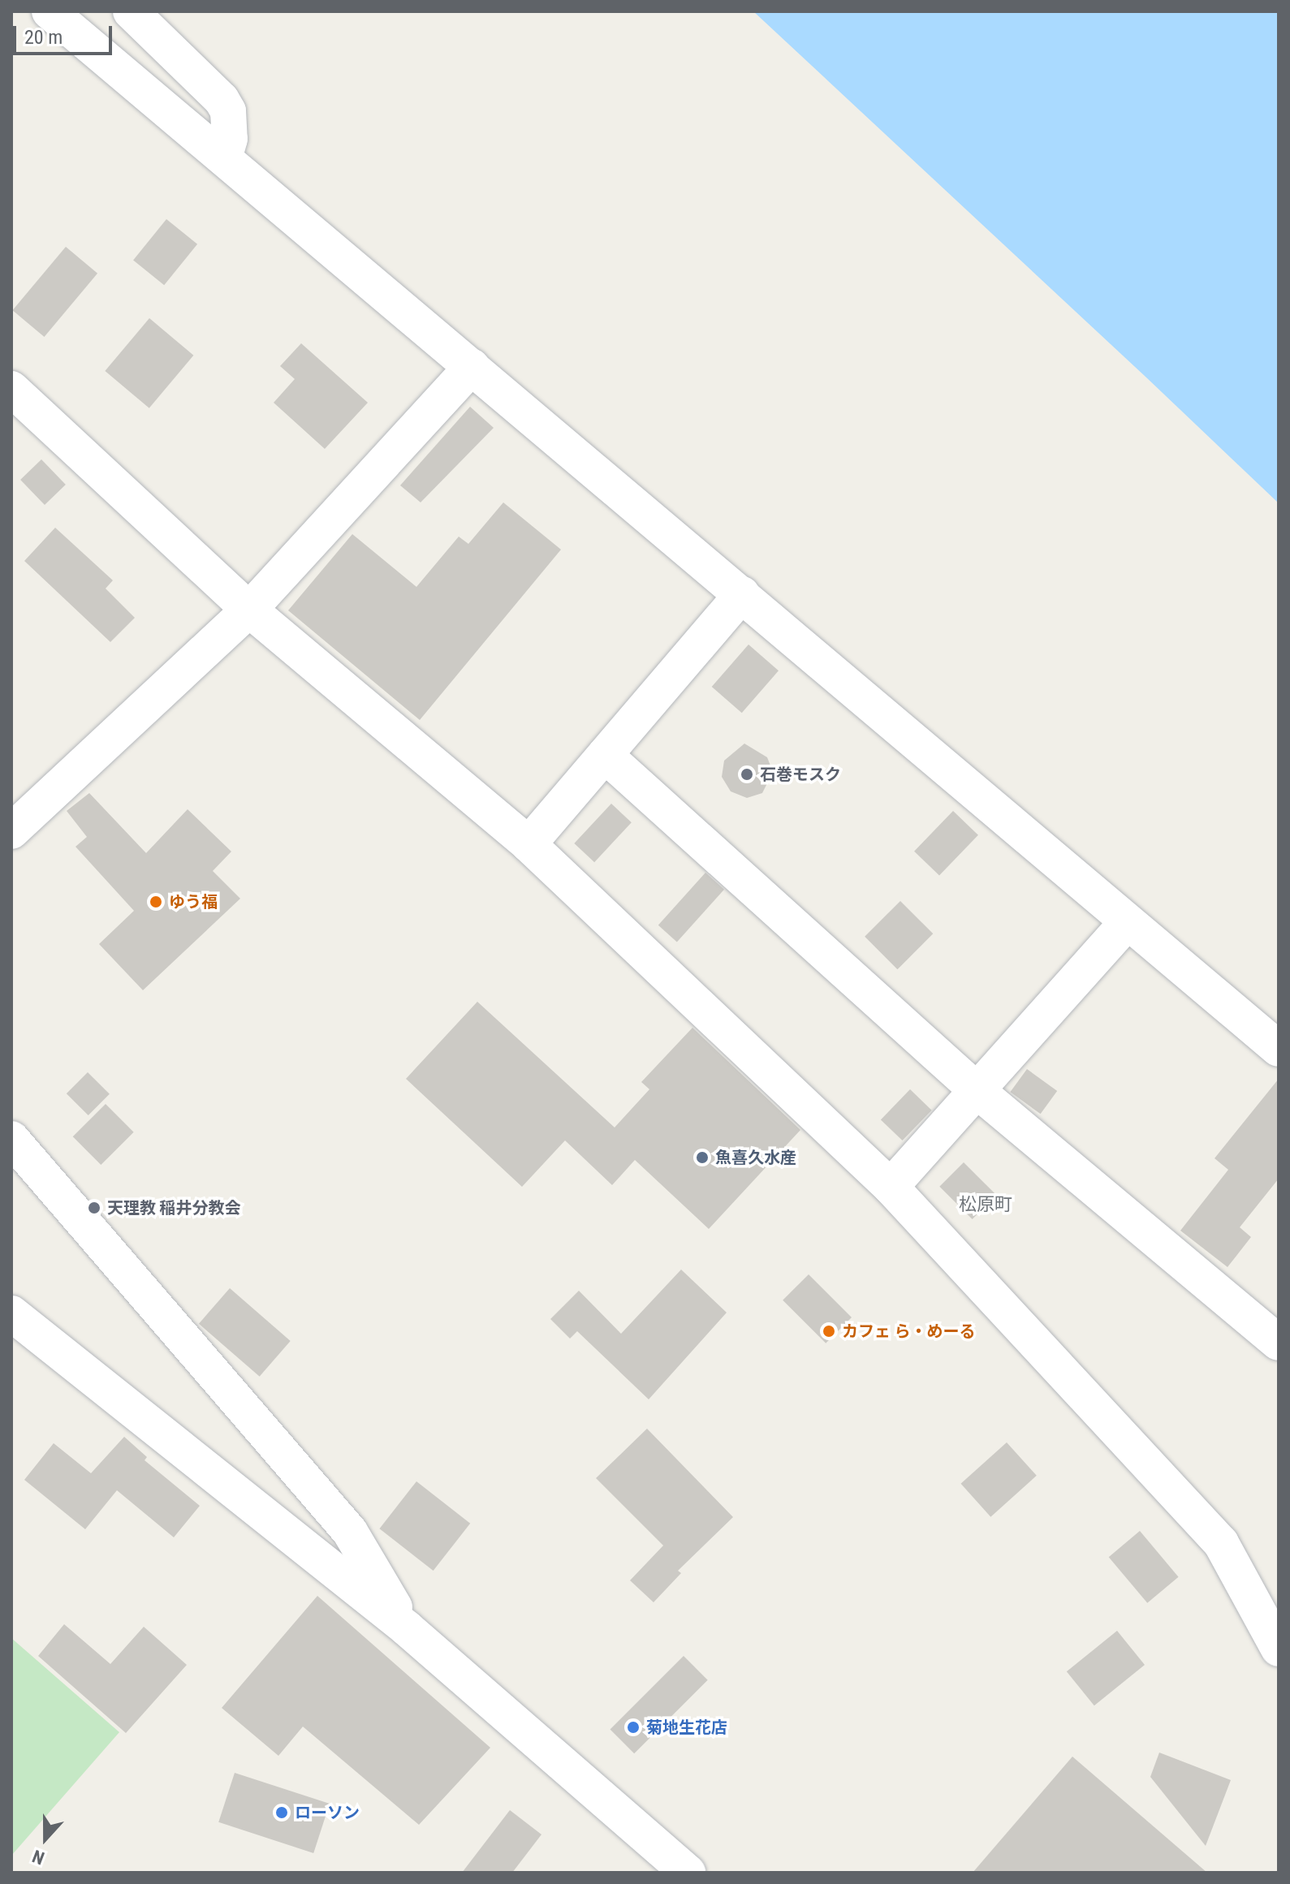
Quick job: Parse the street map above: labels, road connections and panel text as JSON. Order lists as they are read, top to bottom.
{
  "districts": ["松原町"],
  "places": [
    "石巻モスク",
    "ゆう福",
    "魚喜久水産",
    "天理教 稲井分教会",
    "カフェ ら・めーる",
    "菊地生花店",
    "ローソン"
  ],
  "scale_bar": "20 m",
  "north": "bottom"
}
